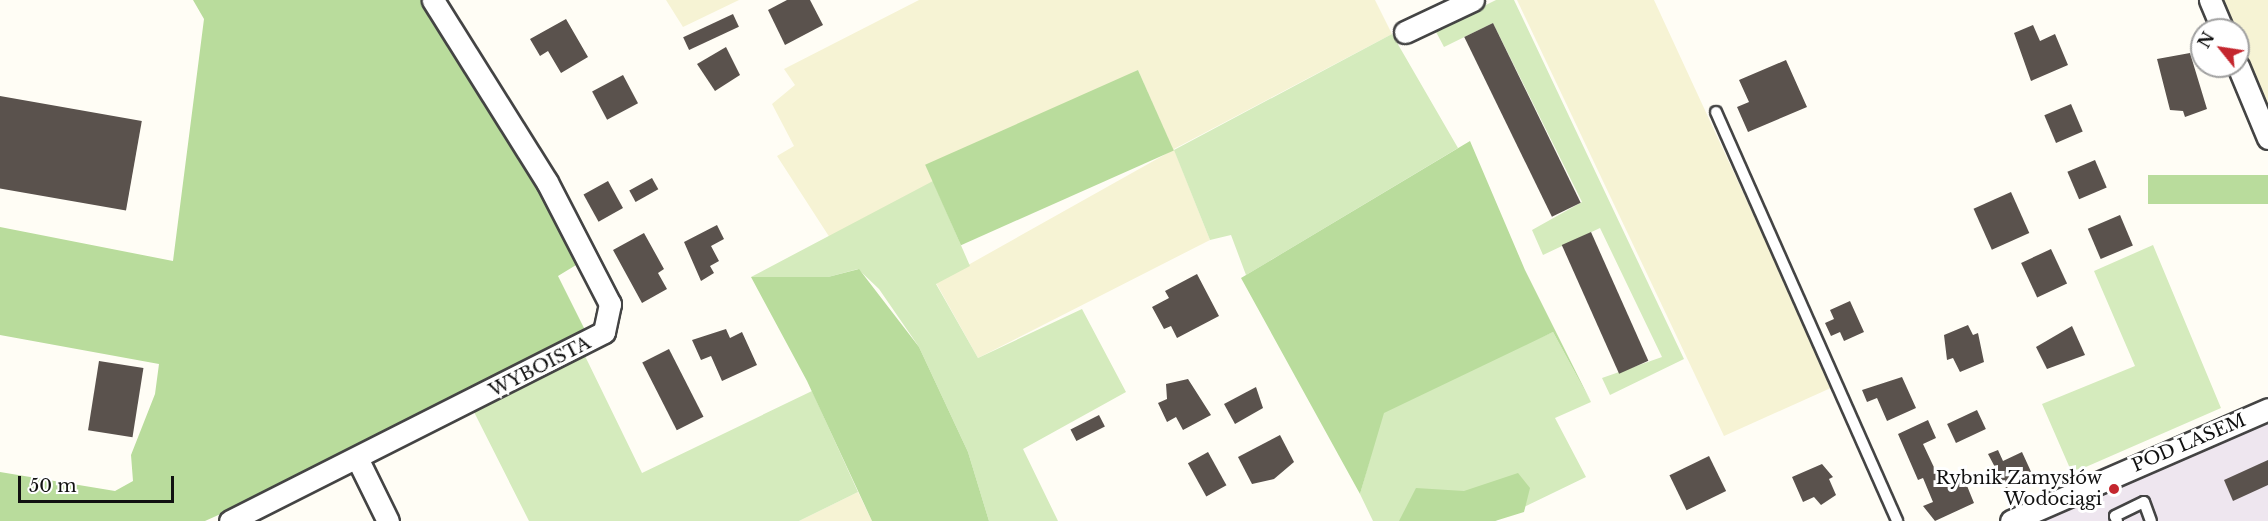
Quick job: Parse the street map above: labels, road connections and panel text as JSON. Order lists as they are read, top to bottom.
{
  "streets": {
    "street": ["WYBOISTA", "POD LASEM"]
  },
  "places": ["Rybnik Zamysłów Wodociągi"],
  "scale_bar": "50 m",
  "north": "top left"
}
